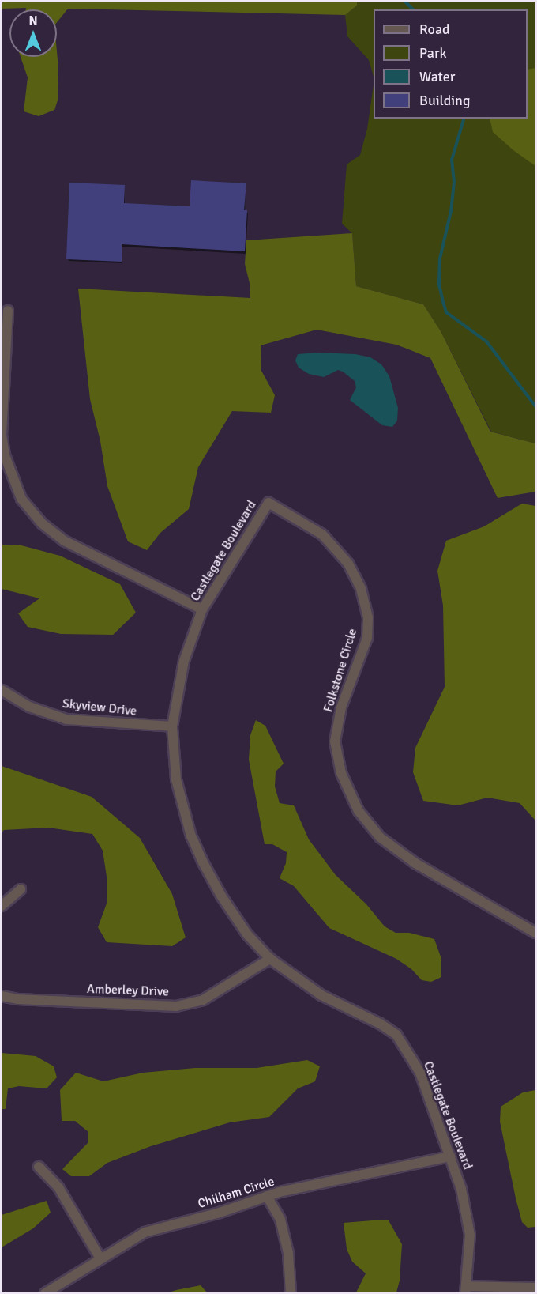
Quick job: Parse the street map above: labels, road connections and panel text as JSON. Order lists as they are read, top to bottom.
{
  "streets": {
    "street": [
      "Castlegate Boulevard",
      "Folkstone Circle",
      "Skyview Drive",
      "Amberley Drive",
      "Chilham Circle"
    ]
  },
  "crossings": [
    ["Castlegate Boulevard", "Folkstone Circle"],
    ["Castlegate Boulevard", "Skyview Drive"],
    ["Castlegate Boulevard", "Amberley Drive"],
    ["Castlegate Boulevard", "Chilham Circle"]
  ],
  "legend": [
    "Road",
    "Park",
    "Water",
    "Building"
  ],
  "north": "top"
}
